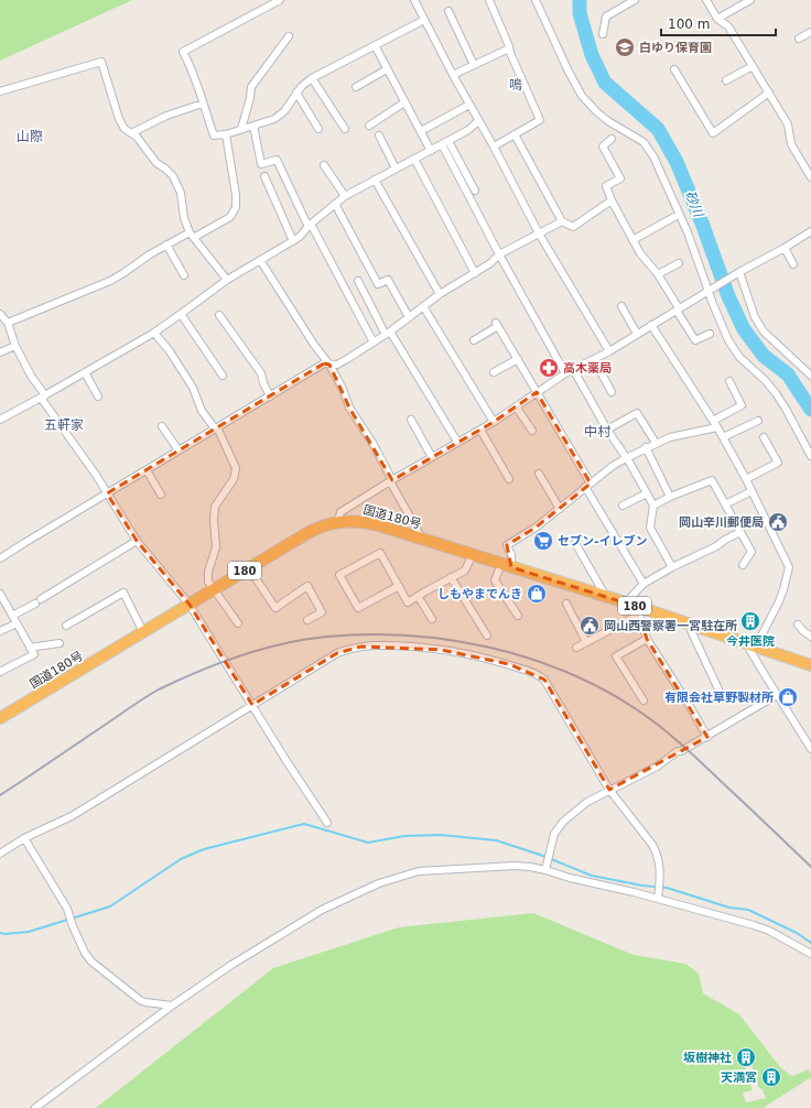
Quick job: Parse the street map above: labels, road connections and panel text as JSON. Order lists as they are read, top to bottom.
{
  "streets": {
    "highway": ["国道180号", "180"]
  },
  "districts": [
    "鳴",
    "山際",
    "五軒家",
    "中村"
  ],
  "water": ["砂川"],
  "places": {
    "school or university": ["白ゆり保育園"],
    "pharmacy": ["高木薬局"],
    "public building": ["岡山辛川郵便局", "岡山西警察署一宮駐在所"],
    "supermarket": ["セブン-イレブン"],
    "shop": ["しもやまでんき", "有限会社草野製材所"],
    "building": ["今井医院", "坂樹神社", "天満宮"]
  },
  "scale_bar": "100 m"
}
